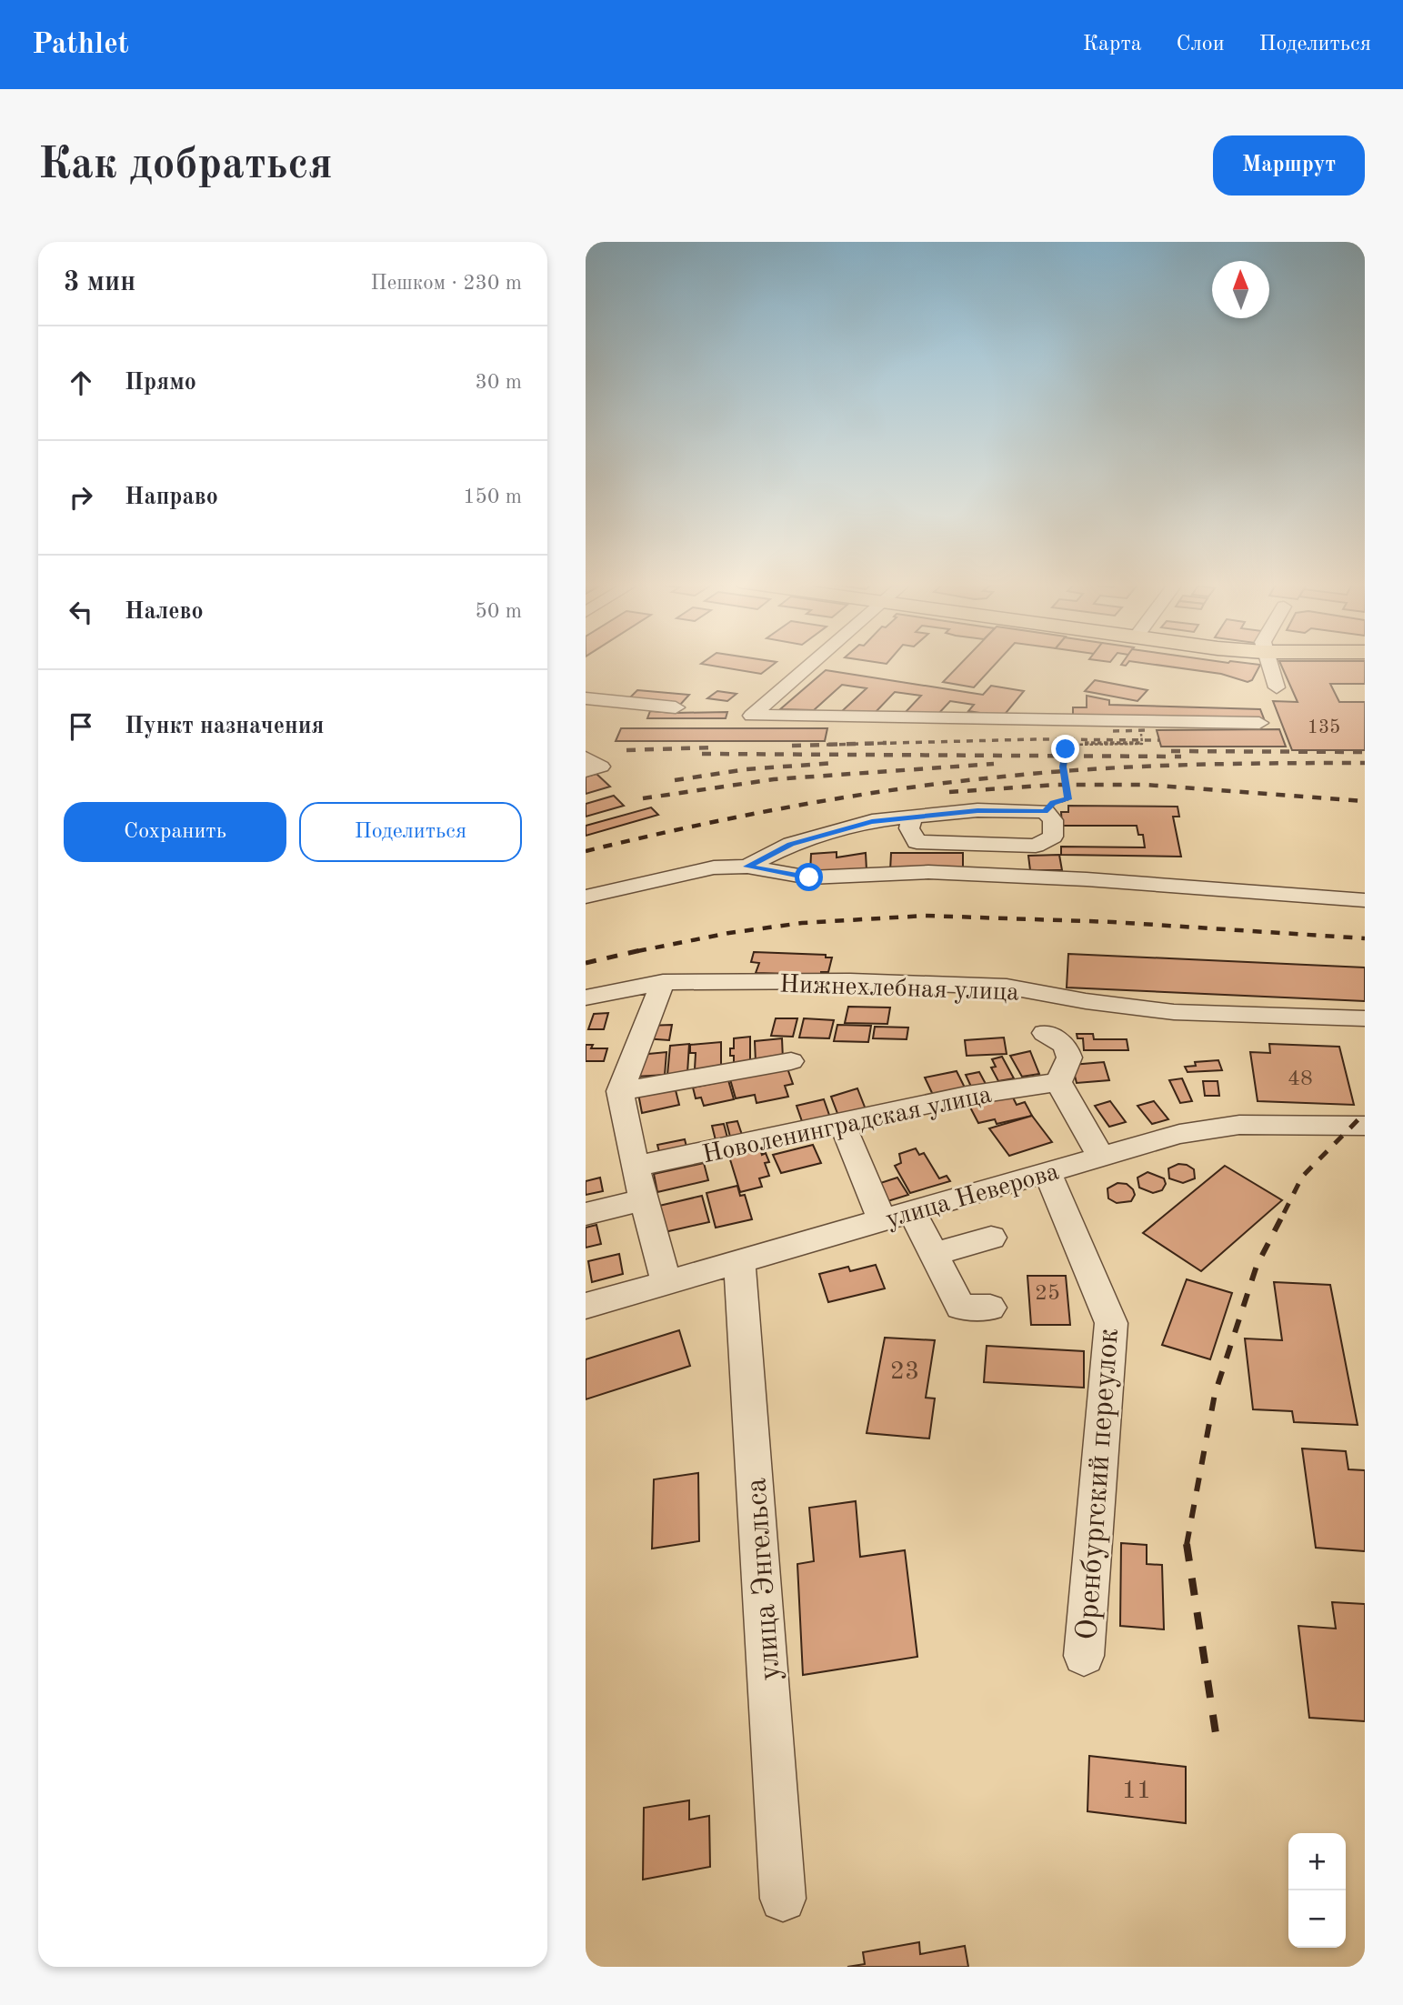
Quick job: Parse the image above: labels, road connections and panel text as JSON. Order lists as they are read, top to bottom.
{
  "streets": {
    "street": [
      "Нижнехлебная улица",
      "Новоленинградская улица",
      "улица Неверова",
      "Оренбургский переулок",
      "улица Энгельса"
    ]
  },
  "crossings": [
    ["улица Неверова", "Оренбургский переулок"],
    ["улица Неверова", "улица Энгельса"]
  ],
  "house_numbers": [
    "135",
    "48",
    "25",
    "23",
    "11"
  ],
  "north": "top",
  "page": {
    "header": "Pathlet",
    "nav": ["Карта", "Слои", "Поделиться"],
    "buttons": [
      "Маршрут",
      ["Сохранить", "Поделиться"]
    ],
    "title": "Как добраться",
    "heading": ["3 мин", "Пешком · 230 m"],
    "list": [
      ["Прямо", "30 m"],
      ["Направо", "150 m"],
      ["Налево", "50 m"],
      "Пункт назначения"
    ],
    "map_buttons": ["+", "−"]
  }
}
